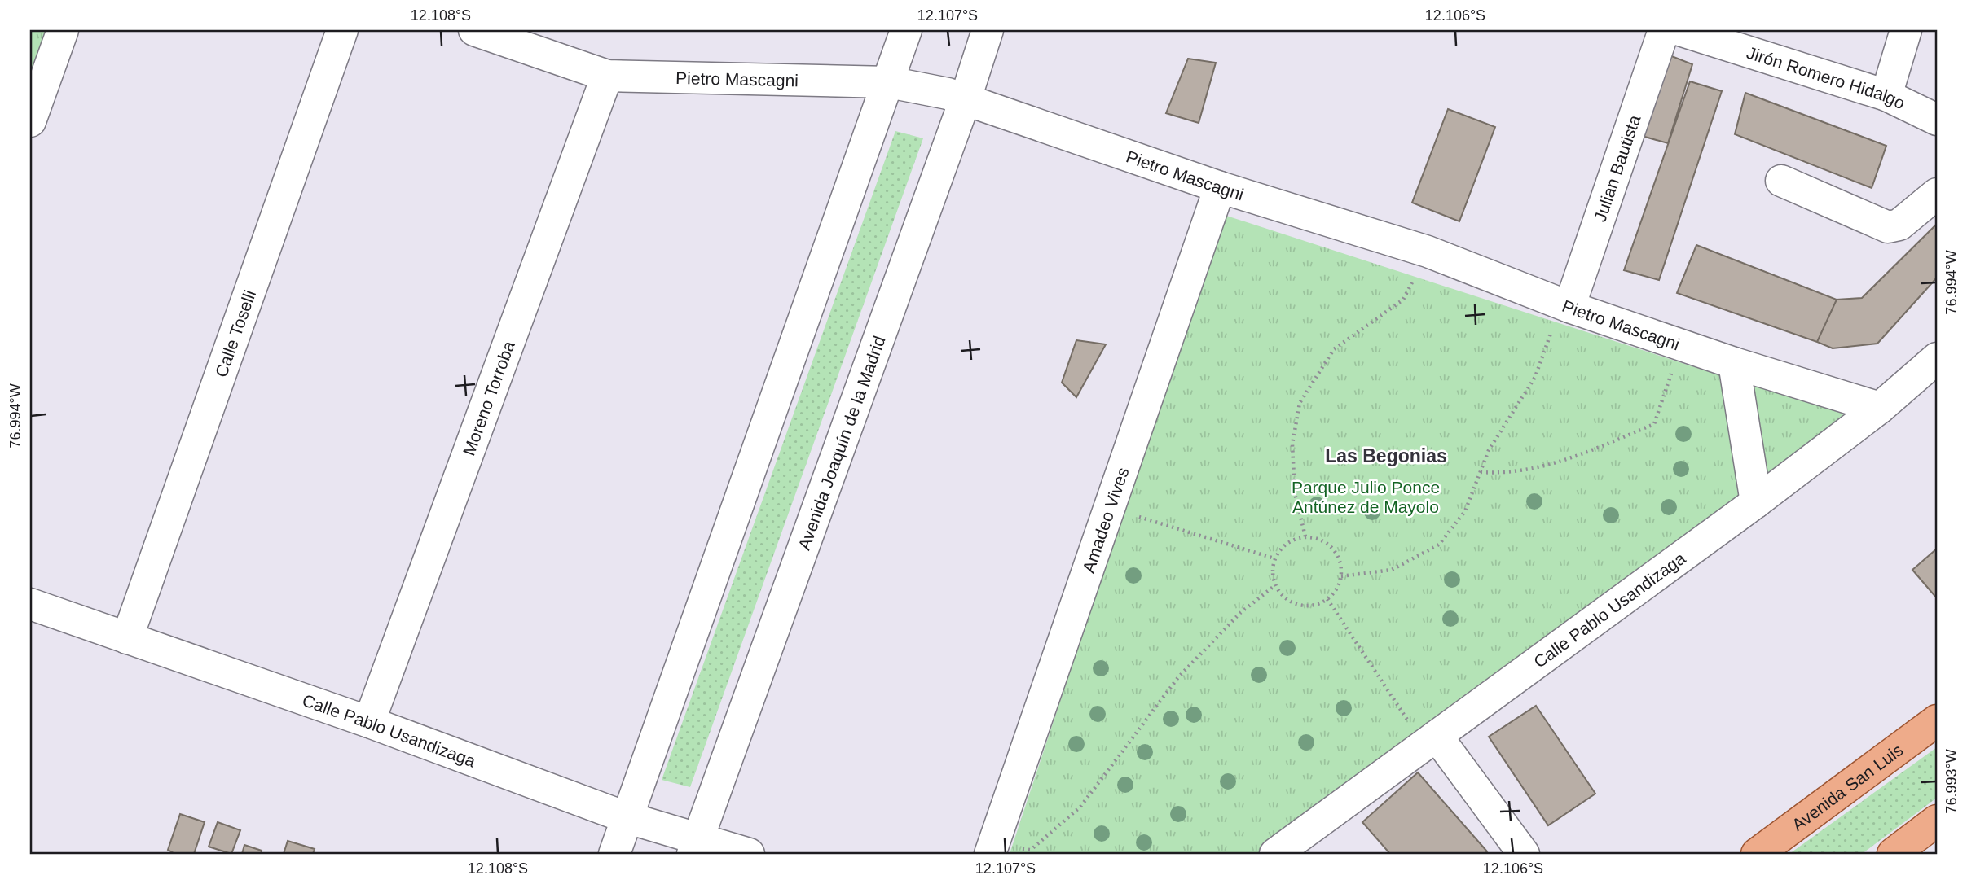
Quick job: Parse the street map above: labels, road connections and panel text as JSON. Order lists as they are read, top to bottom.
{
  "streets": {
    "main road": ["Avenida San Luis"],
    "street": [
      "Jirón Romero Hidalgo",
      "Pietro Mascagni",
      "Julian Bautista",
      "Calle Toselli",
      "Moreno Torroba",
      "Avenida Joaquín de la Madrid",
      "Amadeo Vives",
      "Calle Pablo Usandizaga"
    ]
  },
  "crossings": [
    ["Pietro Mascagni", "Julian Bautista"],
    ["Pietro Mascagni", "Moreno Torroba"],
    ["Pietro Mascagni", "Avenida Joaquín de la Madrid"],
    ["Pietro Mascagni", "Amadeo Vives"],
    ["Pietro Mascagni", "Calle Pablo Usandizaga"],
    ["Calle Toselli", "Calle Pablo Usandizaga"],
    ["Moreno Torroba", "Calle Pablo Usandizaga"],
    ["Avenida Joaquín de la Madrid", "Calle Pablo Usandizaga"]
  ],
  "districts": ["Las Begonias"],
  "parks": ["Parque Julio Ponce Antúnez de Mayolo"],
  "coordinates": [
    "12.108°S",
    "12.107°S",
    "12.106°S",
    "76.994°W",
    "76.993°W"
  ]
}
